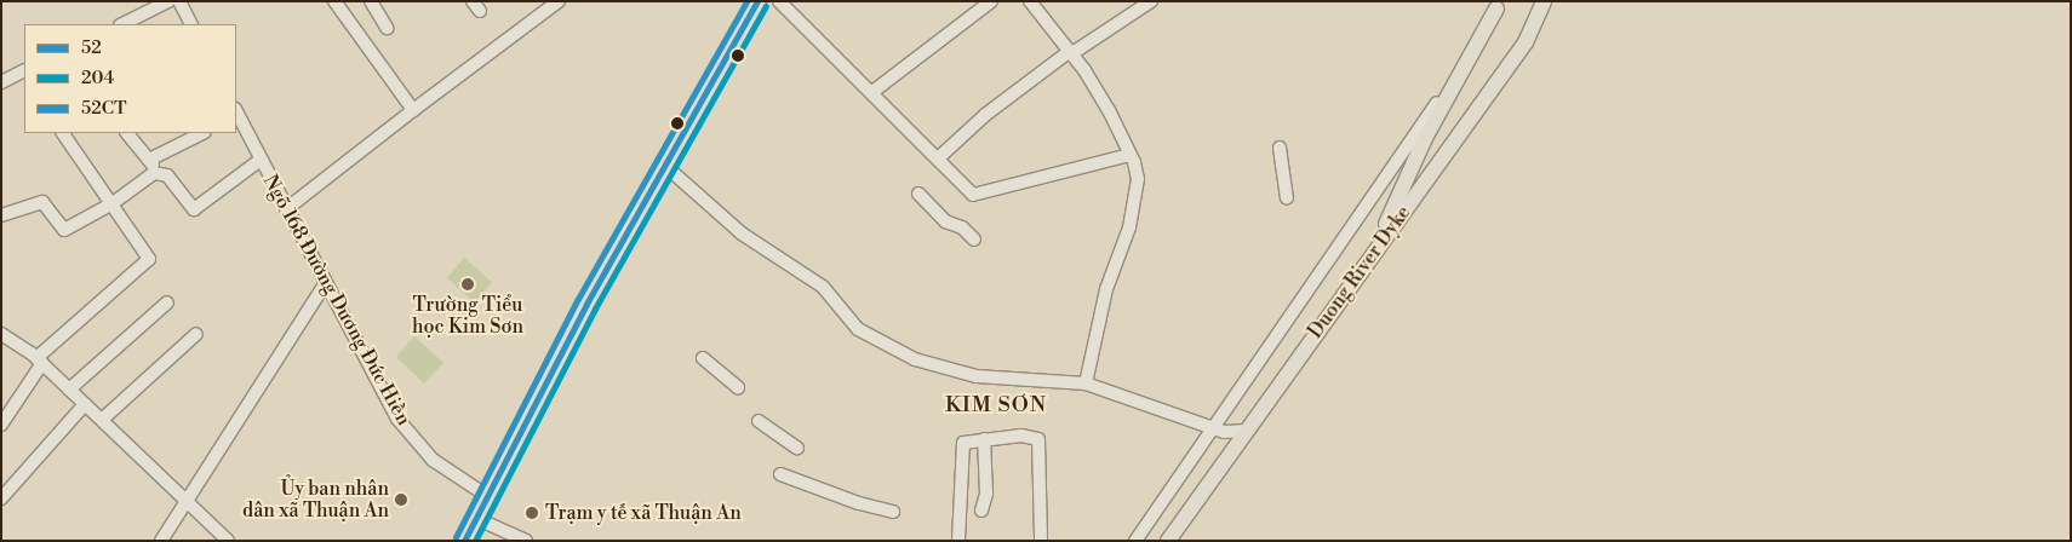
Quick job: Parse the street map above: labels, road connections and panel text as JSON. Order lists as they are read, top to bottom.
{
  "streets": {
    "main road": ["Duong River Dyke"],
    "street": ["Ngõ 168 Đường Dương Đức Hiền"]
  },
  "districts": ["KIM SƠN"],
  "places": ["Trường Tiểu học Kim Sơn", "Ủy ban nhân dân xã Thuận An", "Trạm y tế xã Thuận An"],
  "lines": ["transit line 52", "transit line 52CT", "transit line 204"],
  "legend": ["52", "204", "52CT"]
}
